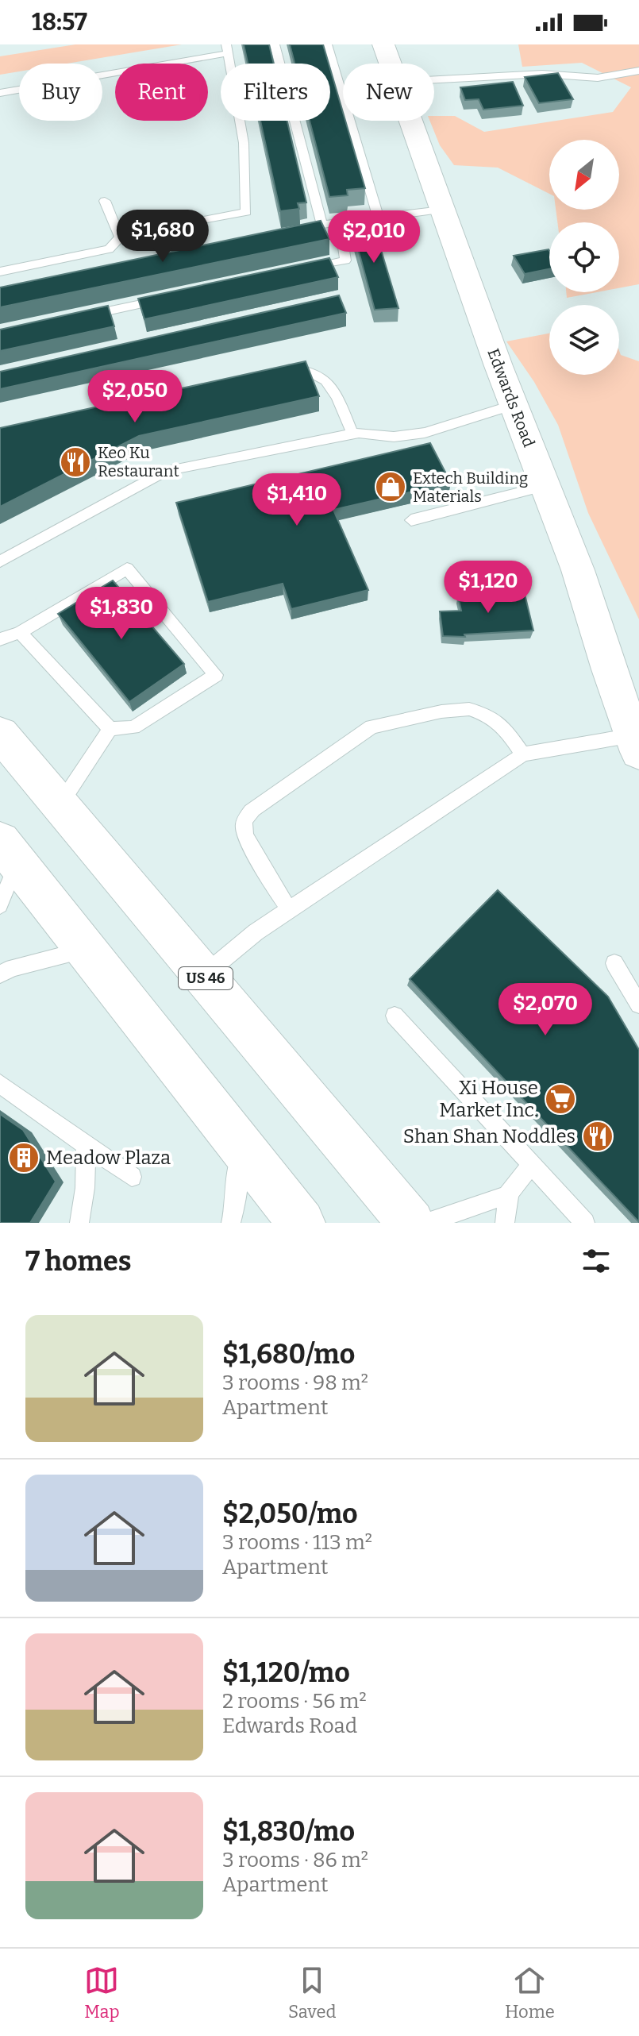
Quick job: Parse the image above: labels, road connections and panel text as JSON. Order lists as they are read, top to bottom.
{
  "streets": {
    "main road": ["Edwards Road", "US 46"]
  },
  "places": {
    "restaurant": ["Keo Ku Restaurant", "Shan Shan Noddles"],
    "shop": ["Extech Building Materials"],
    "supermarket": ["Xi House Market Inc."],
    "building": ["Meadow Plaza"]
  },
  "north": "bottom left",
  "page": {
    "status": "18:57",
    "chip": [
      "Buy",
      "Rent",
      "Filters",
      "New"
    ],
    "price": [
      "$1,680",
      "$2,010",
      "$2,050",
      "$1,410",
      "$1,120",
      "$1,830",
      "$2,070"
    ],
    "heading": "7 homes",
    "list": [
      {
        "name": "$1,680/mo",
        "note": "3 rooms · 98 m² · Apartment"
      },
      {
        "name": "$2,050/mo",
        "note": "3 rooms · 113 m² · Apartment"
      },
      {
        "name": "$1,120/mo",
        "note": "2 rooms · 56 m² · Edwards Road"
      },
      {
        "name": "$1,830/mo",
        "note": "3 rooms · 86 m² · Apartment"
      }
    ],
    "tabs": ["Map", "Saved", "Home"]
  }
}
